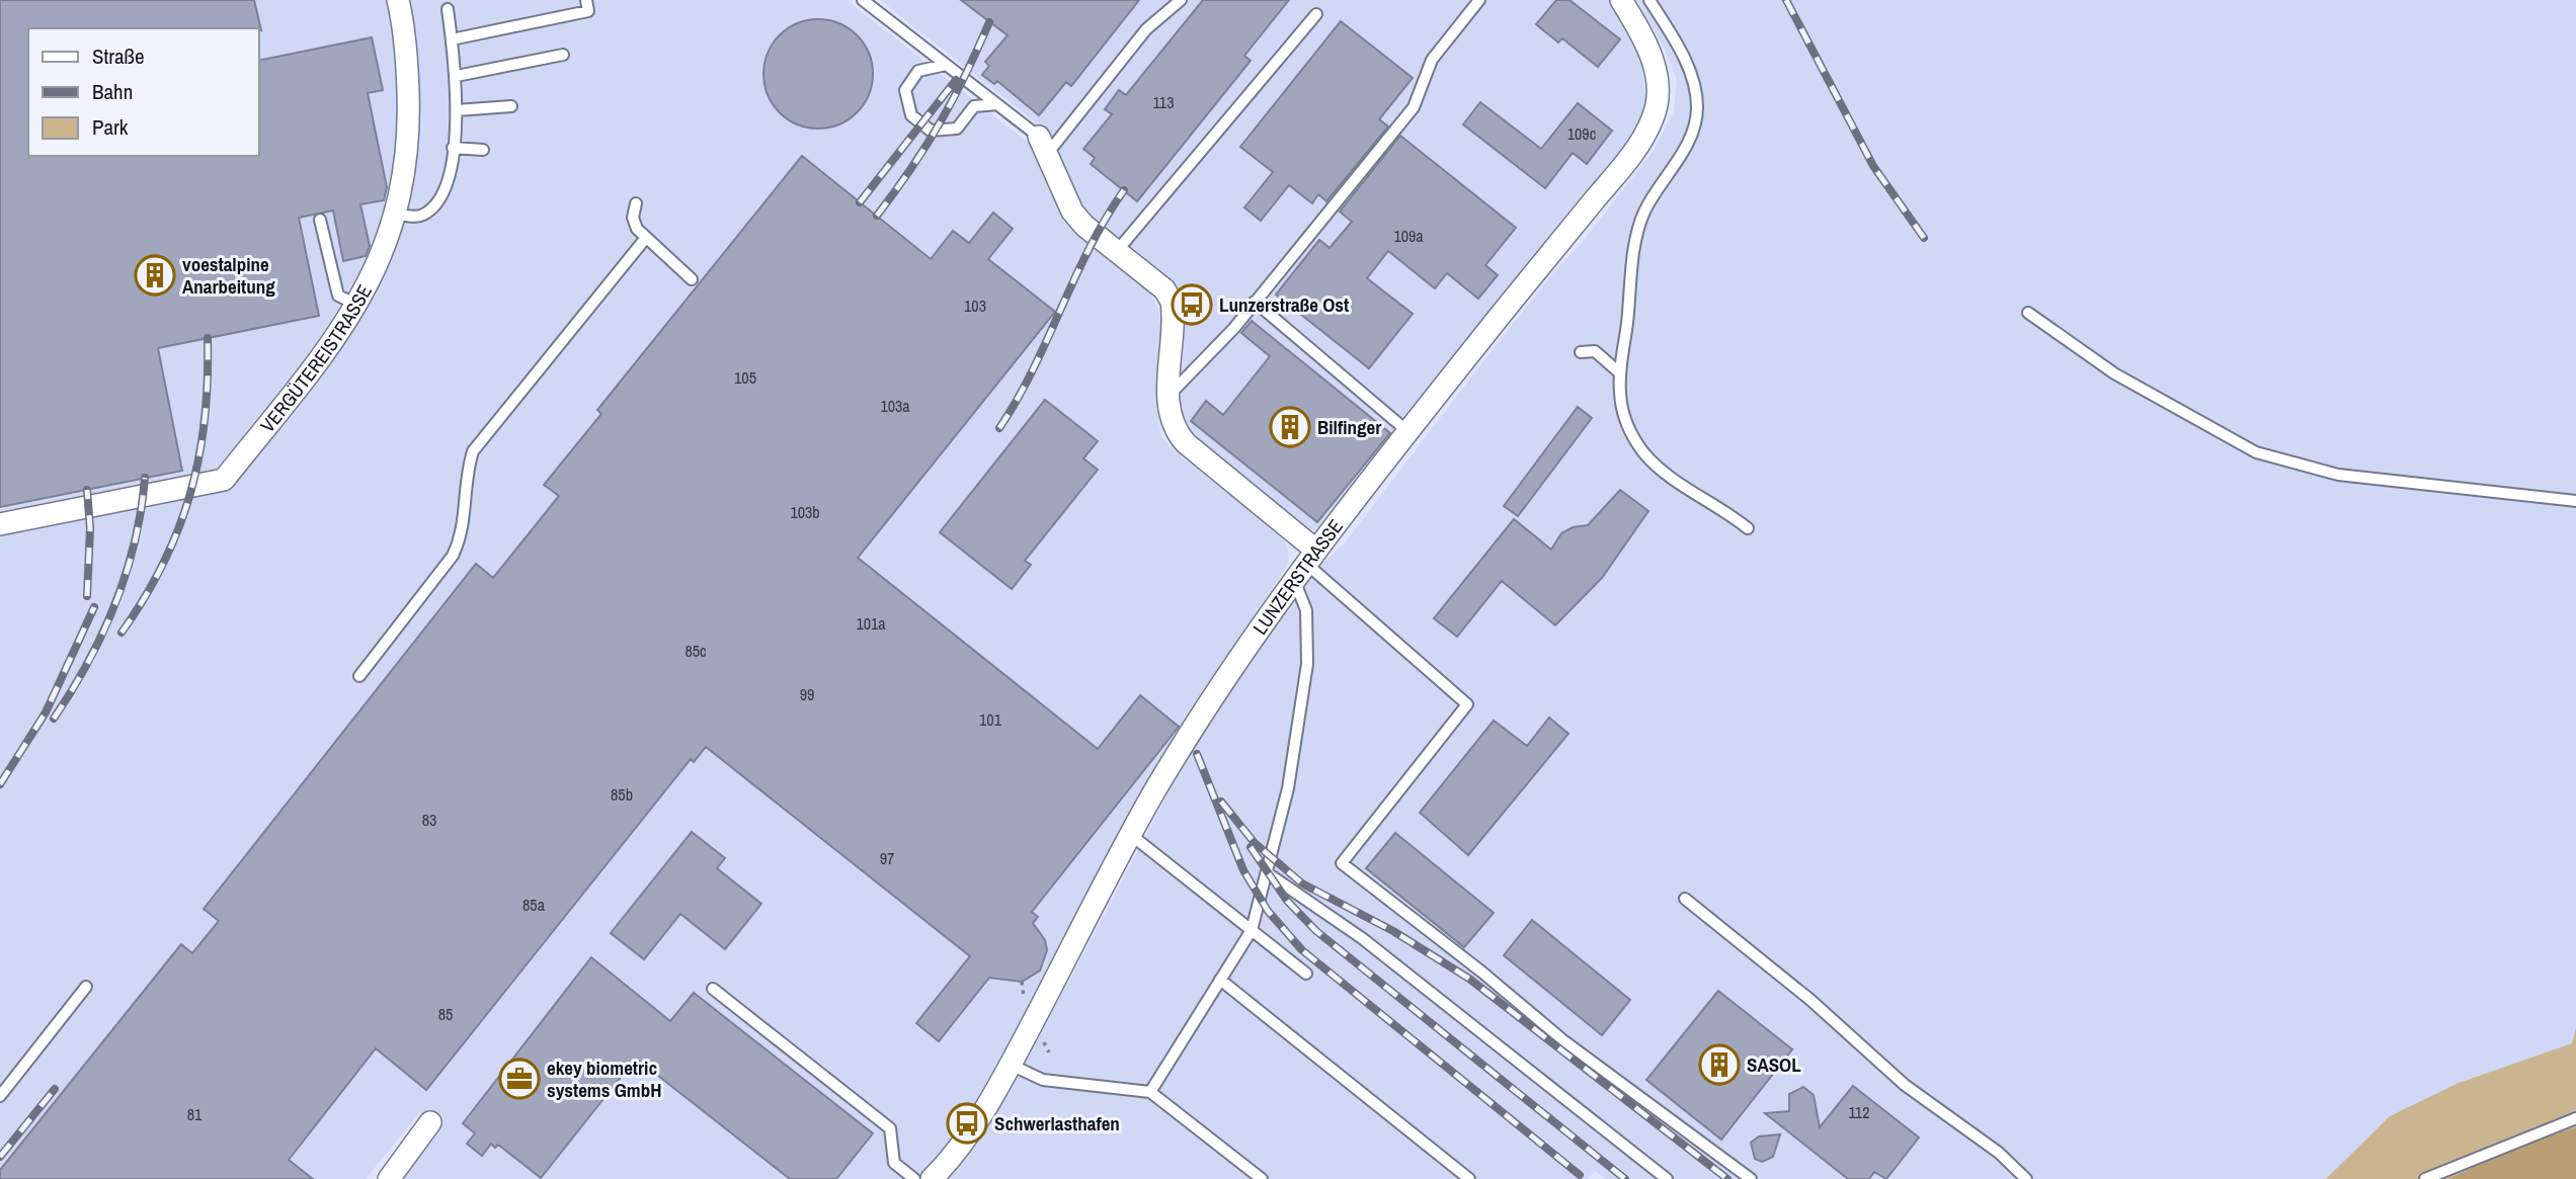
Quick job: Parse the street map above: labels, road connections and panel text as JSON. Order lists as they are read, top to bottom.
{
  "streets": {
    "street": ["VERGÜTEREISTRASSE", "LUNZERSTRASSE"]
  },
  "places": {
    "building": ["voestalpine Anarbeitung", "Bilfinger", "SASOL"],
    "bus stop": ["Lunzerstraße Ost", "Schwerlasthafen"],
    "office": ["ekey biometric systems GmbH"]
  },
  "house_numbers": [
    "113",
    "109c",
    "109a",
    "103",
    "105",
    "103a",
    "103b",
    "101a",
    "85c",
    "99",
    "101",
    "85b",
    "83",
    "97",
    "85a",
    "85",
    "112",
    "81"
  ],
  "legend": ["Straße", "Bahn", "Park"]
}
